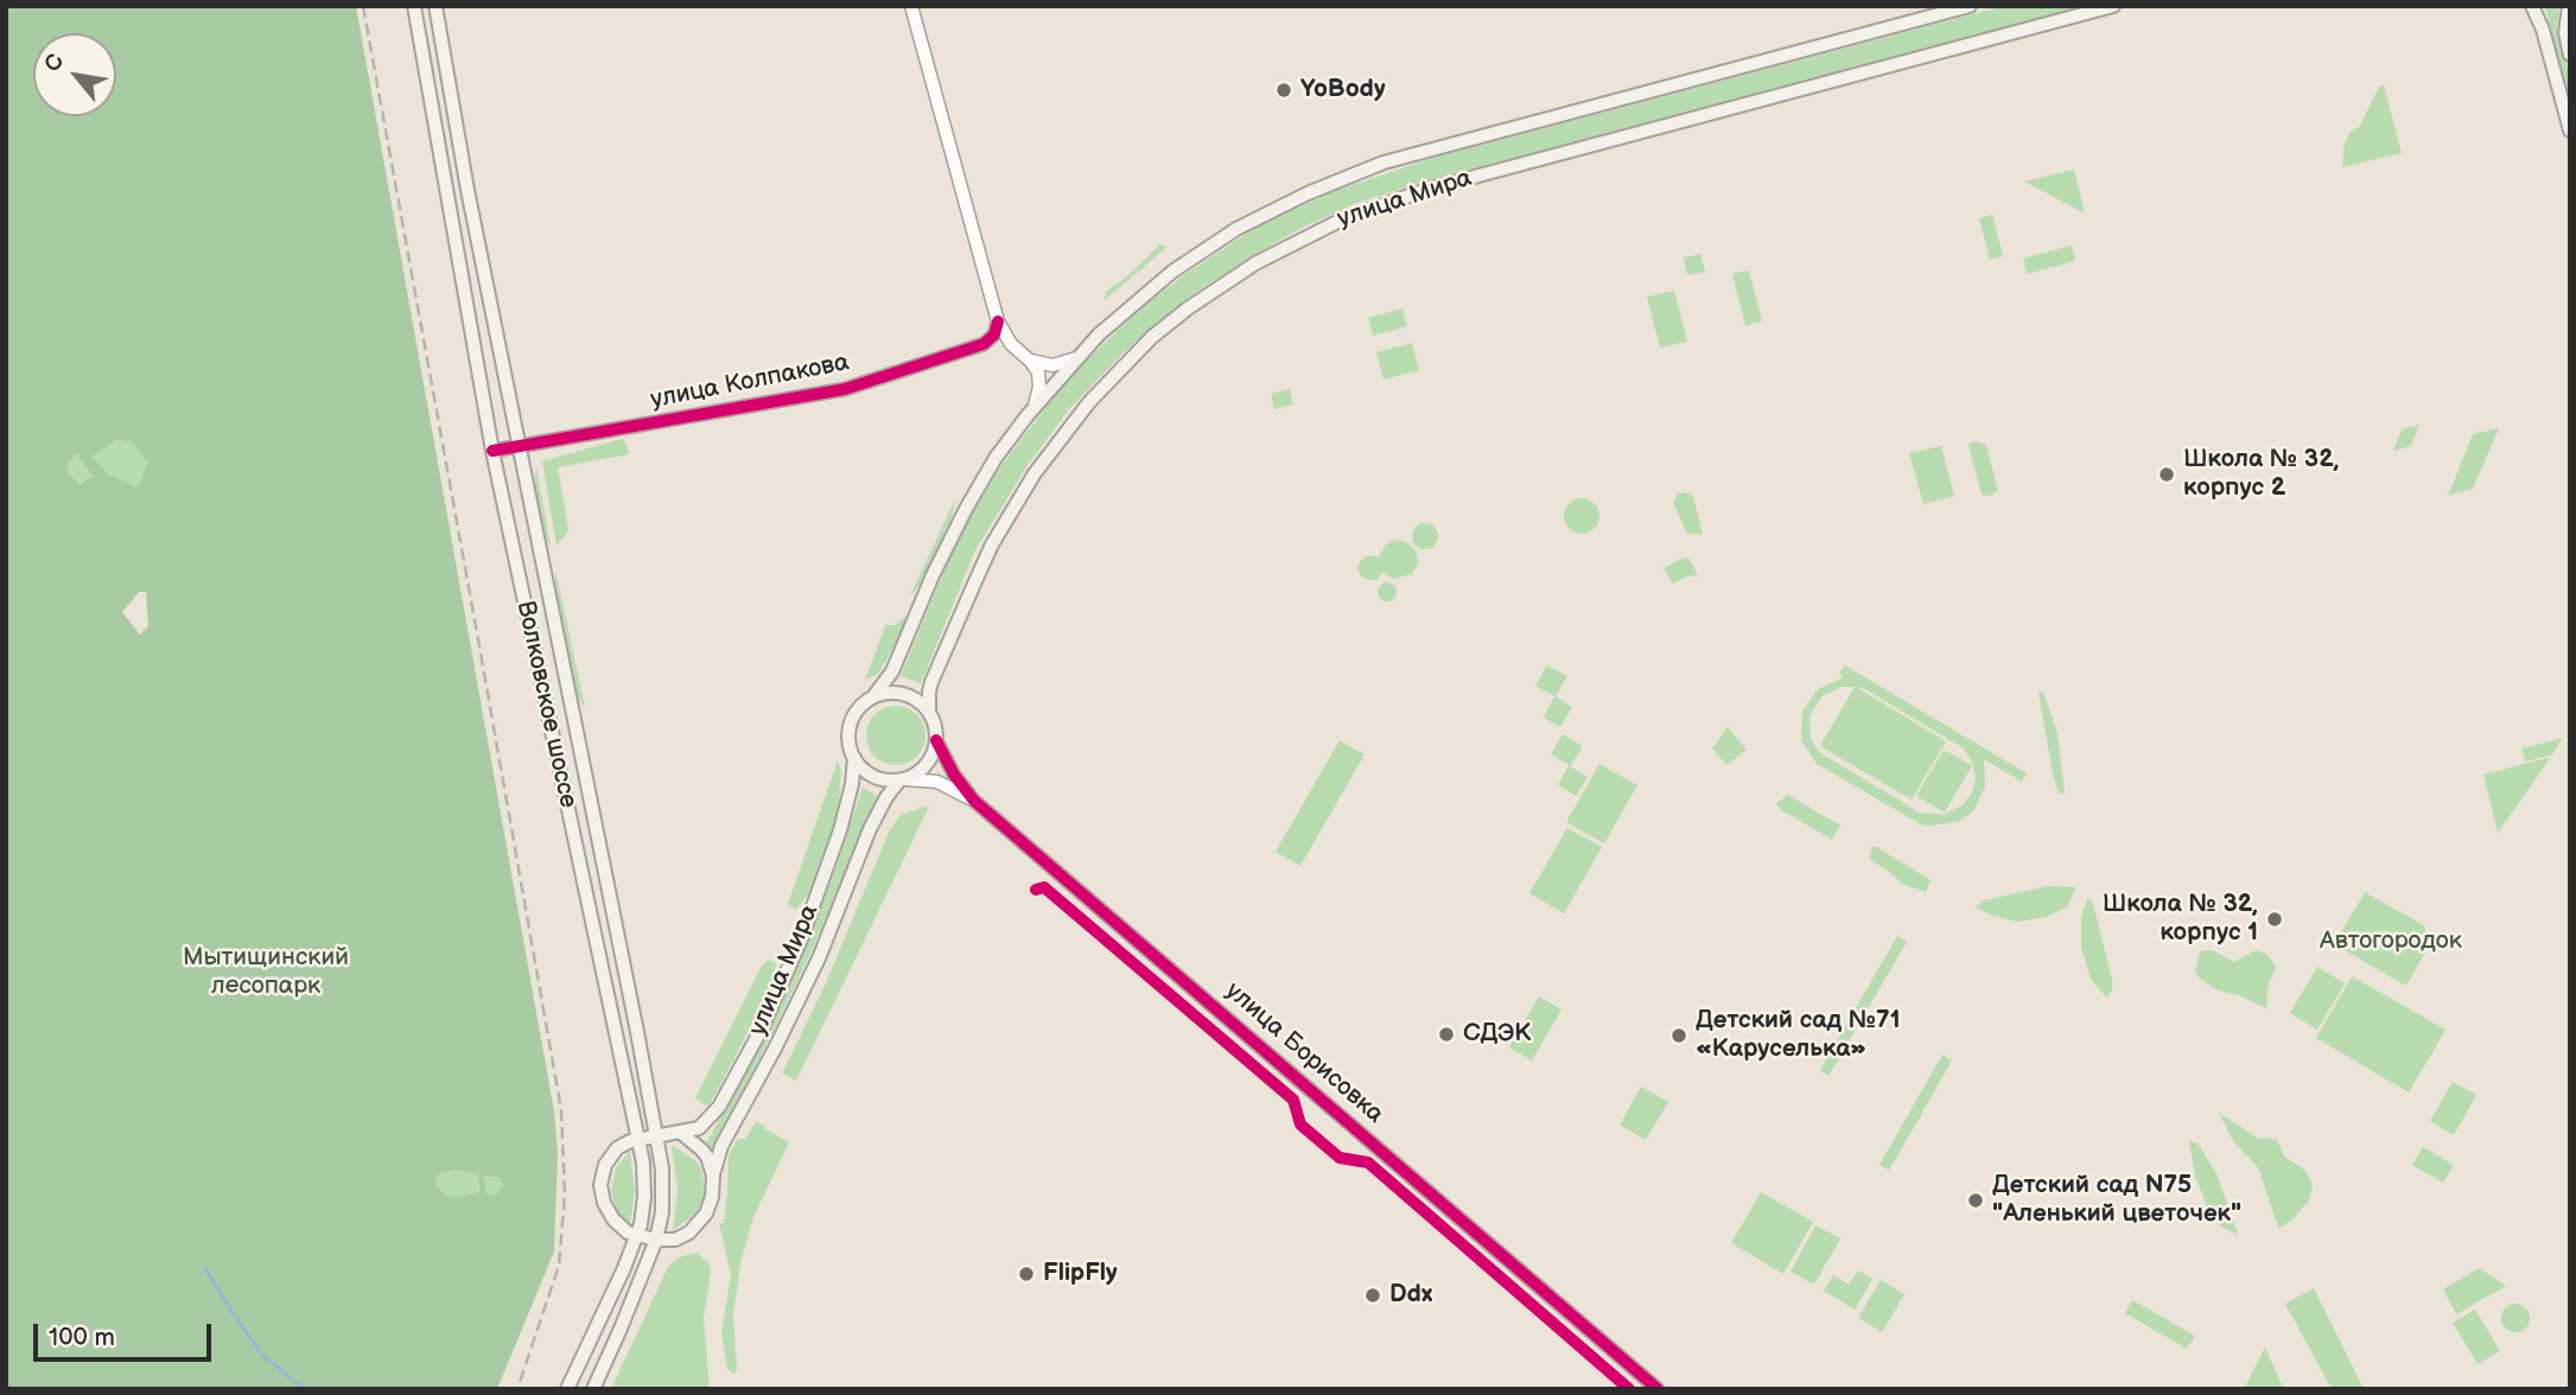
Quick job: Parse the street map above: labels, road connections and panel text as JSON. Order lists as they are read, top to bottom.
{
  "streets": {
    "main road": ["улица Мира", "Волковское шоссе"],
    "street": ["улица Колпакова", "улица Борисовка"]
  },
  "crossings": [
    ["улица Мира", "Волковское шоссе"],
    ["улица Мира", "улица Борисовка"],
    ["улица Колпакова", "Волковское шоссе"]
  ],
  "parks": ["Автогородок", "Мытищинский лесопарк"],
  "places": [
    "YoBody",
    "Школа № 32, корпус 2",
    "Школа № 32, корпус 1",
    "СДЭК",
    "Детский сад №71 «Каруселька»",
    "Детский сад N75 \"Аленький цветочек\"",
    "FlipFly",
    "Ddx"
  ],
  "scale_bar": "100 m",
  "north": "top left"
}
